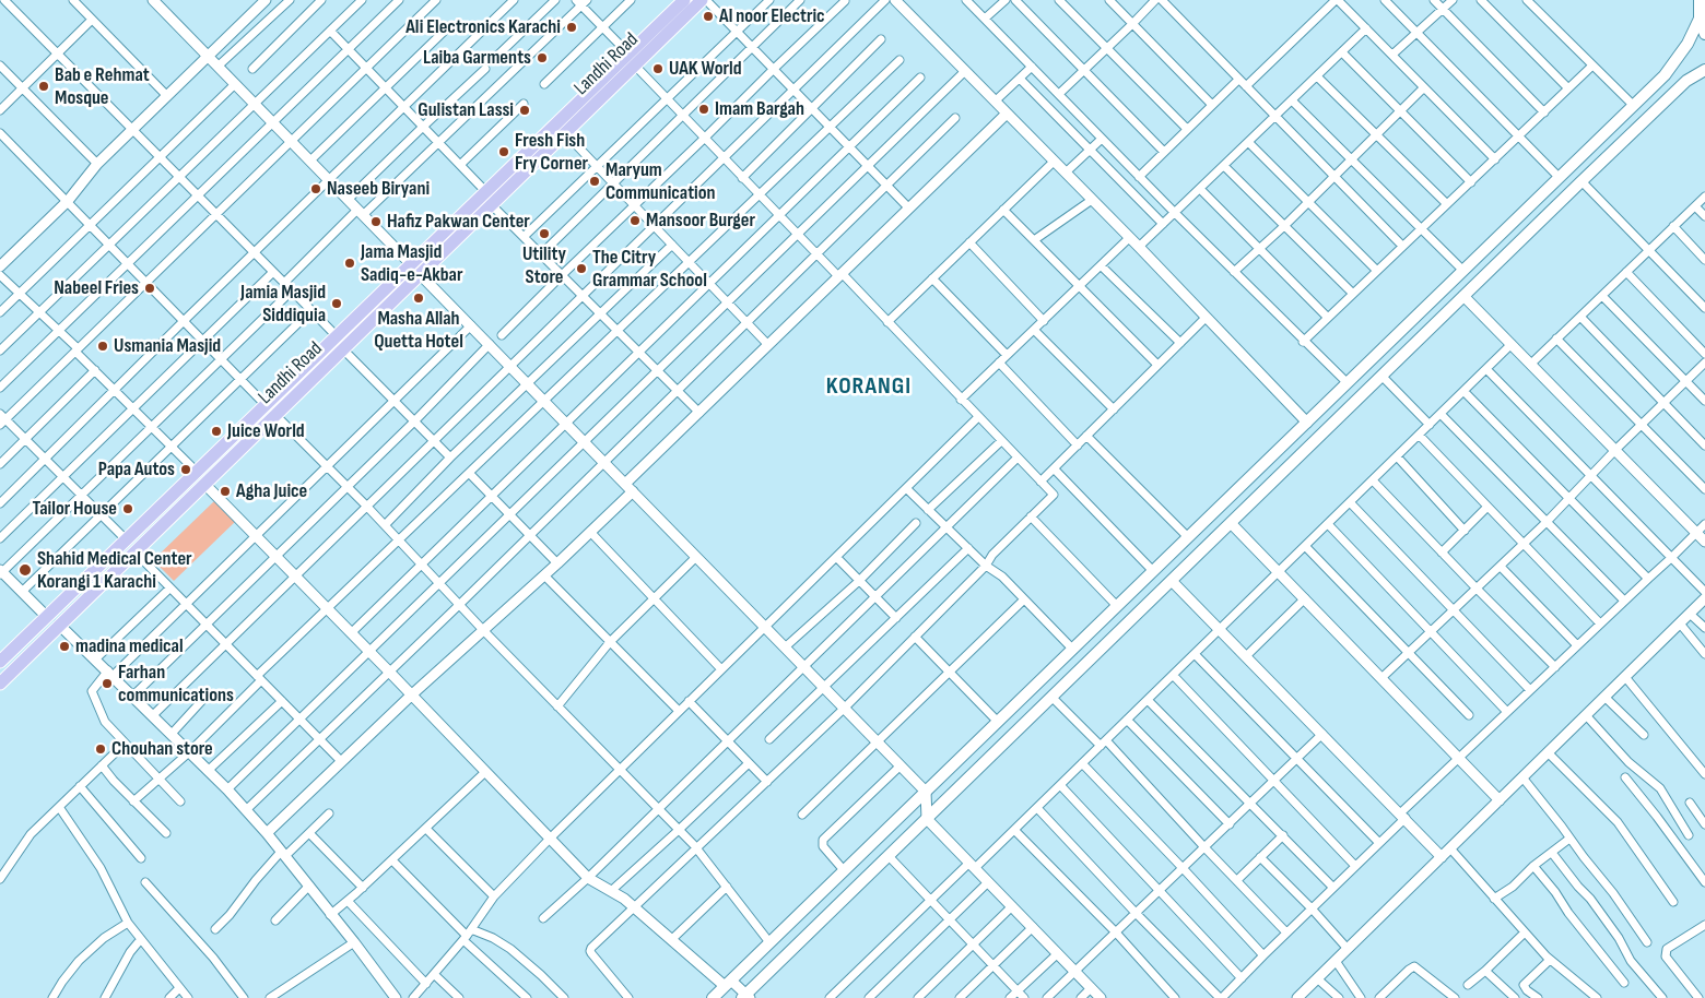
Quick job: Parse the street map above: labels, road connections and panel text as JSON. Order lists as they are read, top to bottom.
{
  "streets": {
    "main road": ["Landhi Road"]
  },
  "districts": ["KORANGI"],
  "places": [
    "Al noor Electric",
    "Ali Electronics Karachi",
    "Laiba Garments",
    "UAK World",
    "Bab e Rehmat Mosque",
    "Imam Bargah",
    "Gulistan Lassi",
    "Fresh Fish Fry Corner",
    "Maryum Communication",
    "Naseeb Biryani",
    "Mansoor Burger",
    "Hafiz Pakwan Center",
    "Utility Store",
    "Jama Masjid Sadiq-e-Akbar",
    "The Citry Grammar School",
    "Nabeel Fries",
    "Masha Allah Quetta Hotel",
    "Jamia Masjid Siddiquia",
    "Usmania Masjid",
    "Juice World",
    "Papa Autos",
    "Agha Juice",
    "Tailor House",
    "Shahid Medical Center Korangi 1 Karachi",
    "madina medical",
    "Farhan communications",
    "Chouhan store"
  ]
}
